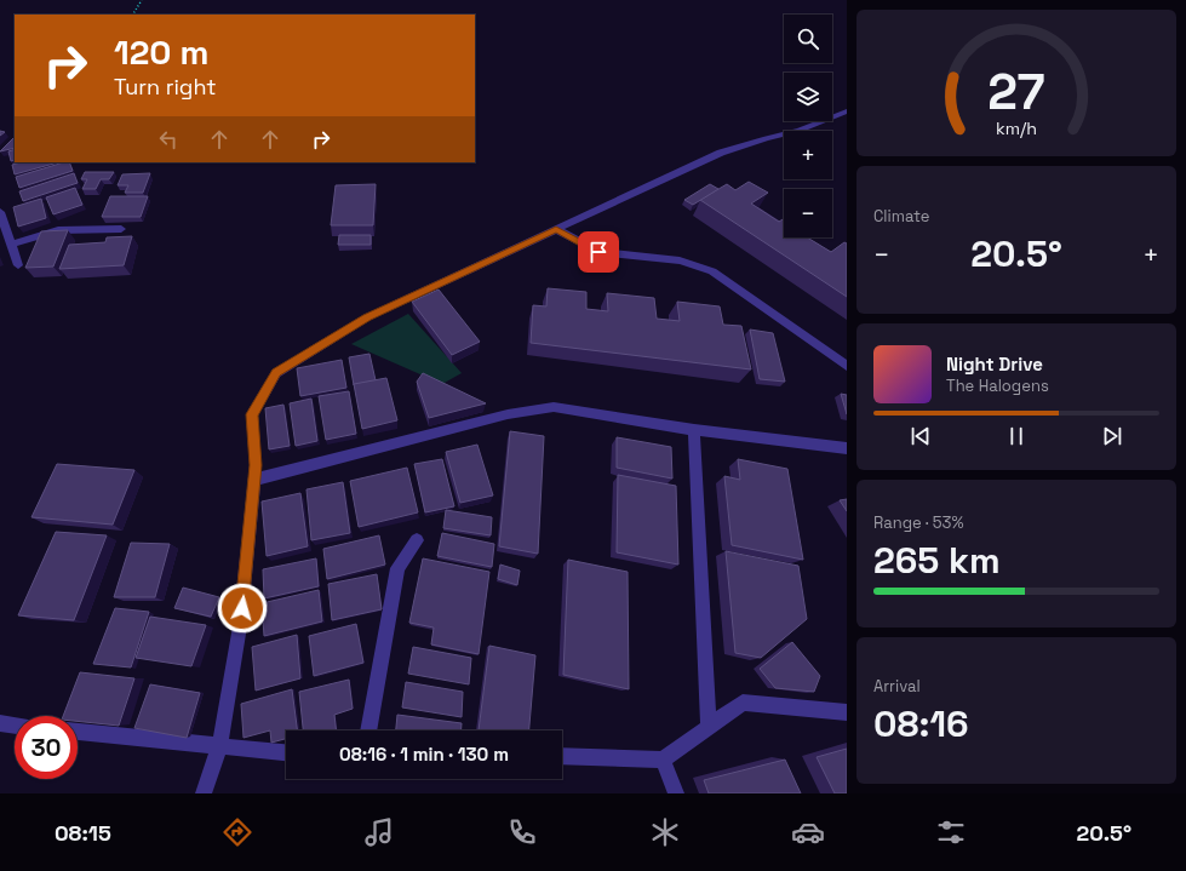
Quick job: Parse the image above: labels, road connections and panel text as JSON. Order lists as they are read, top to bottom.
{
  "page": {
    "map_buttons": ["+", "−"],
    "turn": ["120 m", "Turn right"],
    "tile": [
      "Climate",
      ["Range · 53%", "265 km"],
      ["Arrival", "08:16"]
    ],
    "heat": ["−", "20.5°", "+"],
    "song": ["Night Drive", "The Halogens"],
    "limit": "30",
    "trip": "08:16 · 1 min · 130 m",
    "tabs": ["08:15", "20.5°"],
    "gauge": ["27", "km/h"]
  }
}
